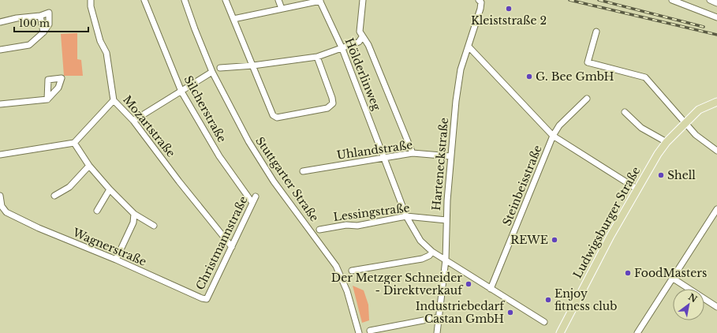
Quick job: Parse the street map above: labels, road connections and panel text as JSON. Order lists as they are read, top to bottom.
{
  "streets": {
    "main road": ["Ludwigsburger Straße"],
    "street": [
      "Hölderlinweg",
      "Silcherstraße",
      "Mozartstraße",
      "Uhlandstraße",
      "Harteneckstraße",
      "Stuttgarter Straße",
      "Steinbeisstraße",
      "Lessingstraße",
      "Christmannstraße",
      "Wagnerstraße"
    ]
  },
  "crossings": [
    ["Hölderlinweg", "Uhlandstraße"],
    ["Hölderlinweg", "Harteneckstraße"],
    ["Hölderlinweg", "Lessingstraße"],
    ["Silcherstraße", "Christmannstraße"],
    ["Mozartstraße", "Christmannstraße"],
    ["Uhlandstraße", "Harteneckstraße"],
    ["Harteneckstraße", "Lessingstraße"],
    ["Christmannstraße", "Wagnerstraße"]
  ],
  "places": [
    "Kleiststraße 2",
    "G. Bee GmbH",
    "Shell",
    "REWE",
    "FoodMasters",
    "Der Metzger Schneider - Direktverkauf",
    "Enjoy fitness club",
    "Industriebedarf Castan GmbH"
  ],
  "scale_bar": "100 m",
  "north": "top right"
}
